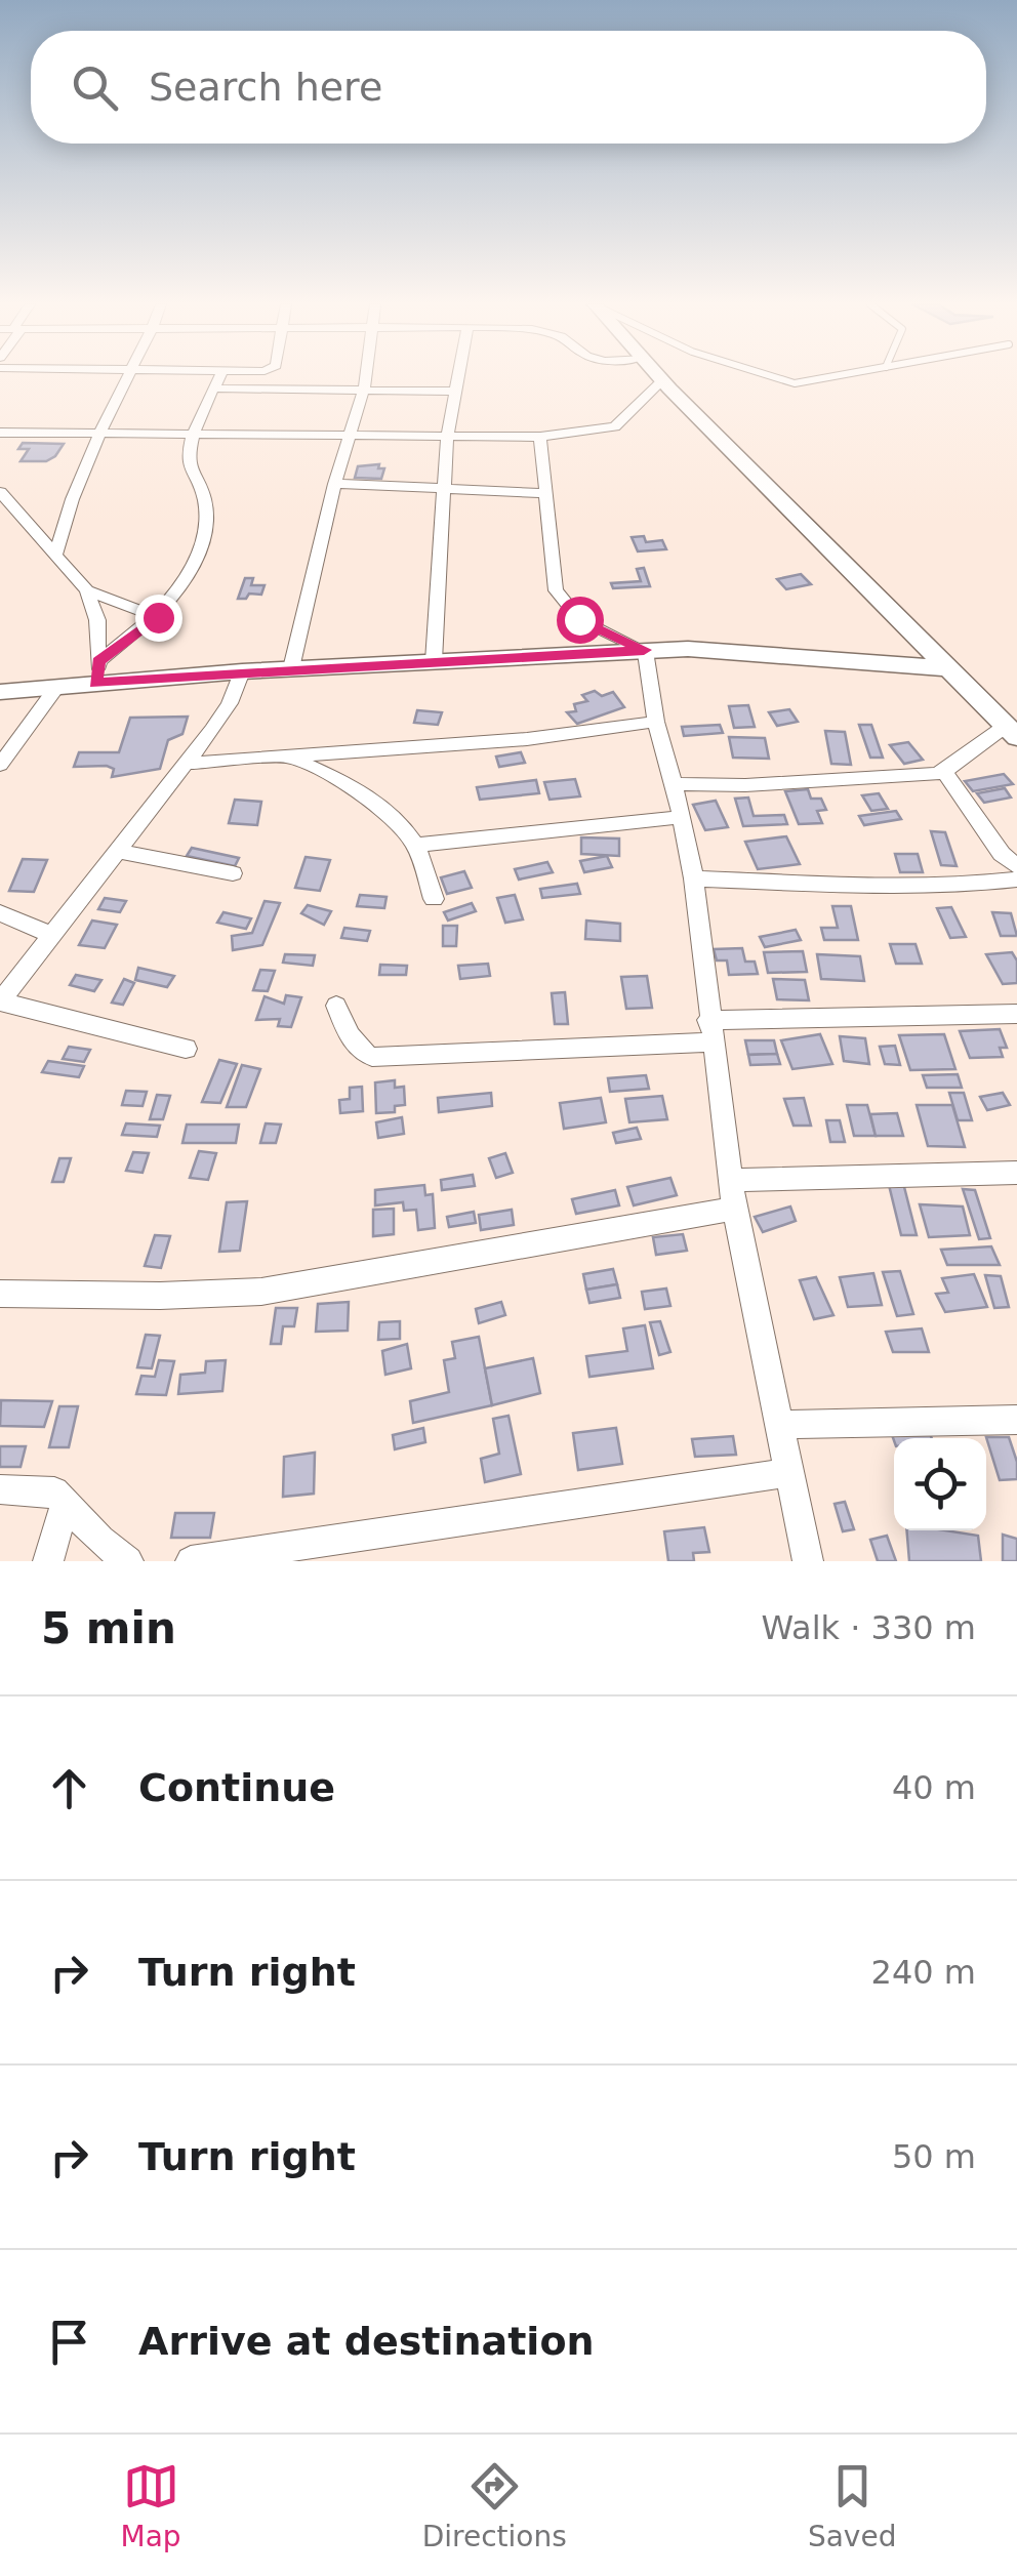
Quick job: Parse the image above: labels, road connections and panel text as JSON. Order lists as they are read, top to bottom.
{
  "page": {
    "search": "Search here",
    "heading": ["5 min", "Walk · 330 m"],
    "list": [
      ["Continue", "40 m"],
      ["Turn right", "240 m"],
      ["Turn right", "50 m"],
      "Arrive at destination"
    ],
    "nav": ["Map", "Directions", "Saved"]
  }
}
